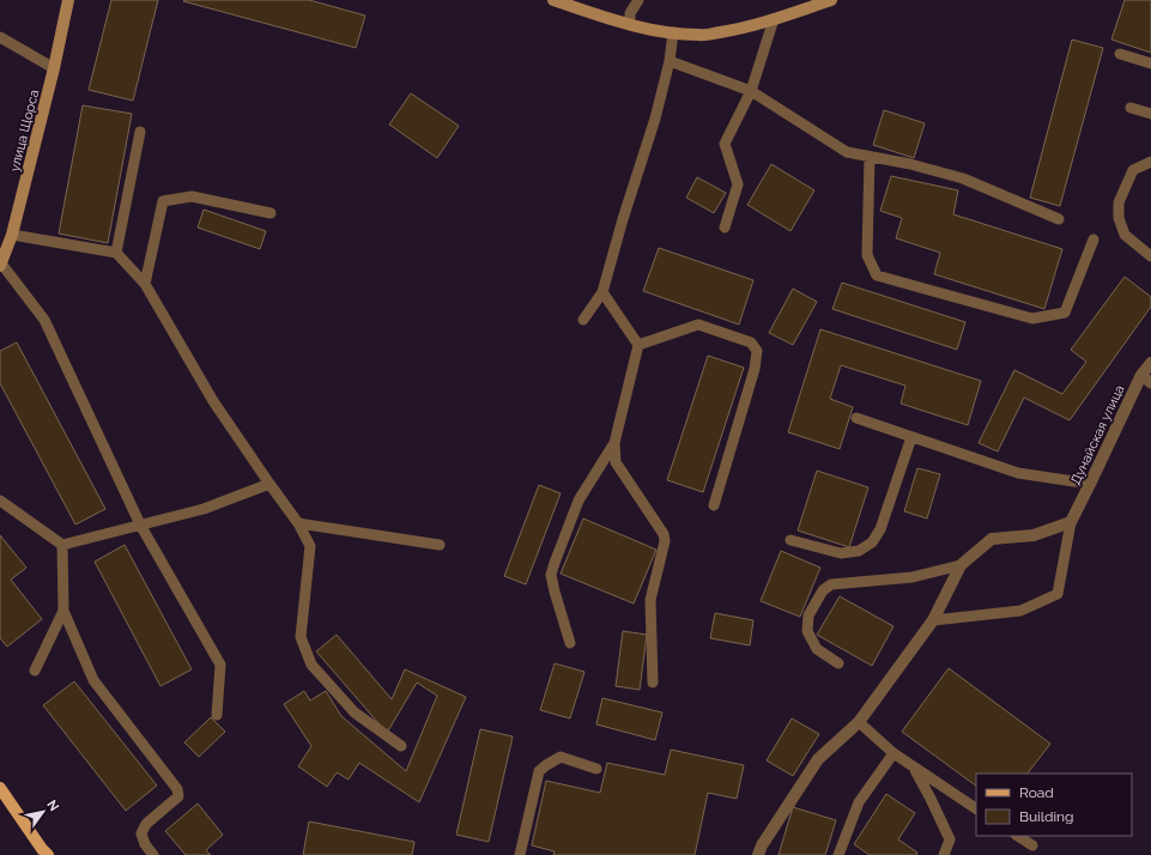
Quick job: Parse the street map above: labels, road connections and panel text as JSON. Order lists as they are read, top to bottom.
{
  "streets": {
    "street": ["улица Щорса", "Дунайская улица"]
  },
  "legend": ["Road", "Building"],
  "north": "top right"
}
